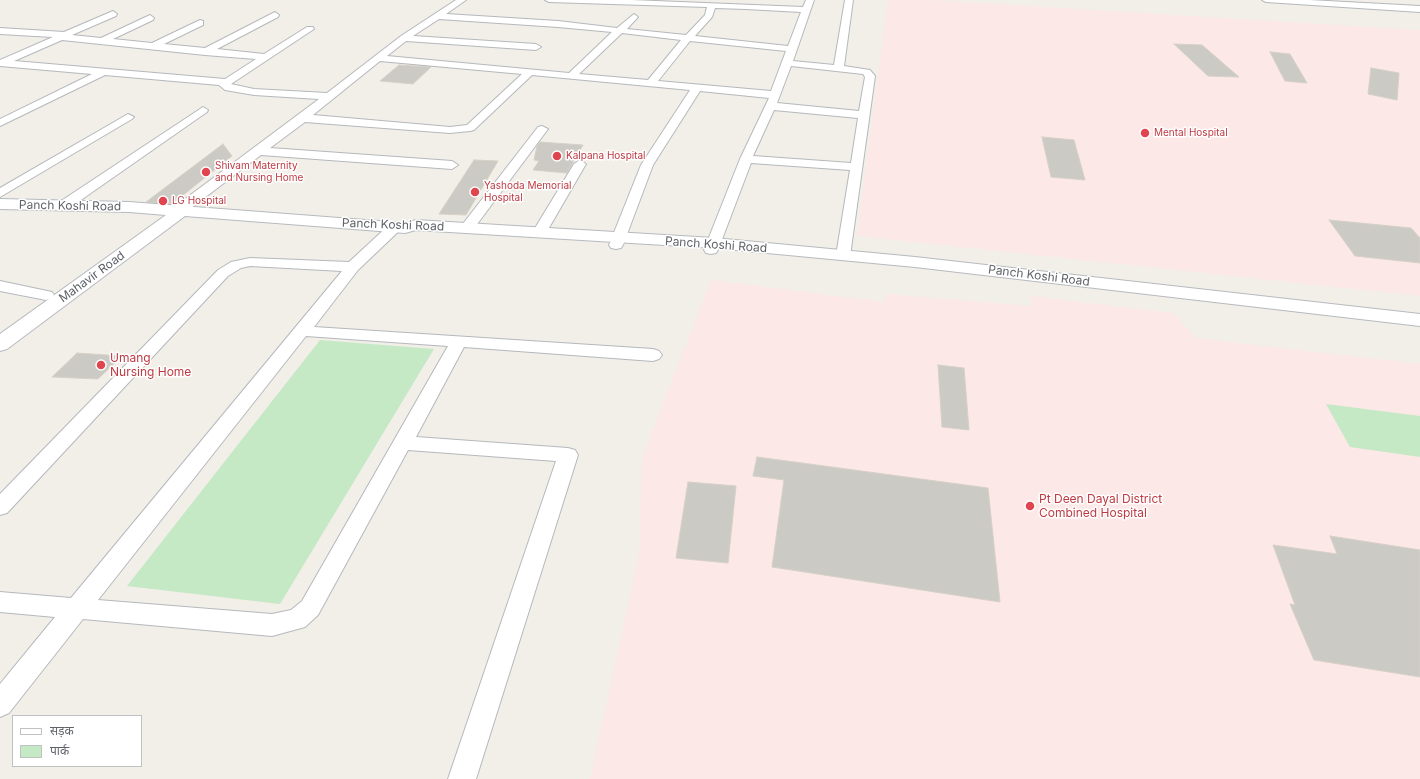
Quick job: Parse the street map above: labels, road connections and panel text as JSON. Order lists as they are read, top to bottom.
{
  "streets": {
    "street": ["Panch Koshi Road", "Mahavir Road"]
  },
  "crossings": [
    ["Panch Koshi Road", "Mahavir Road"]
  ],
  "places": [
    "Mental Hospital",
    "Kalpana Hospital",
    "Shivam Maternity and Nursing Home",
    "Yashoda Memorial Hospital",
    "LG Hospital",
    "Umang Nursing Home",
    "Pt Deen Dayal District Combined Hospital"
  ],
  "legend": ["सड़क", "पार्क"]
}
